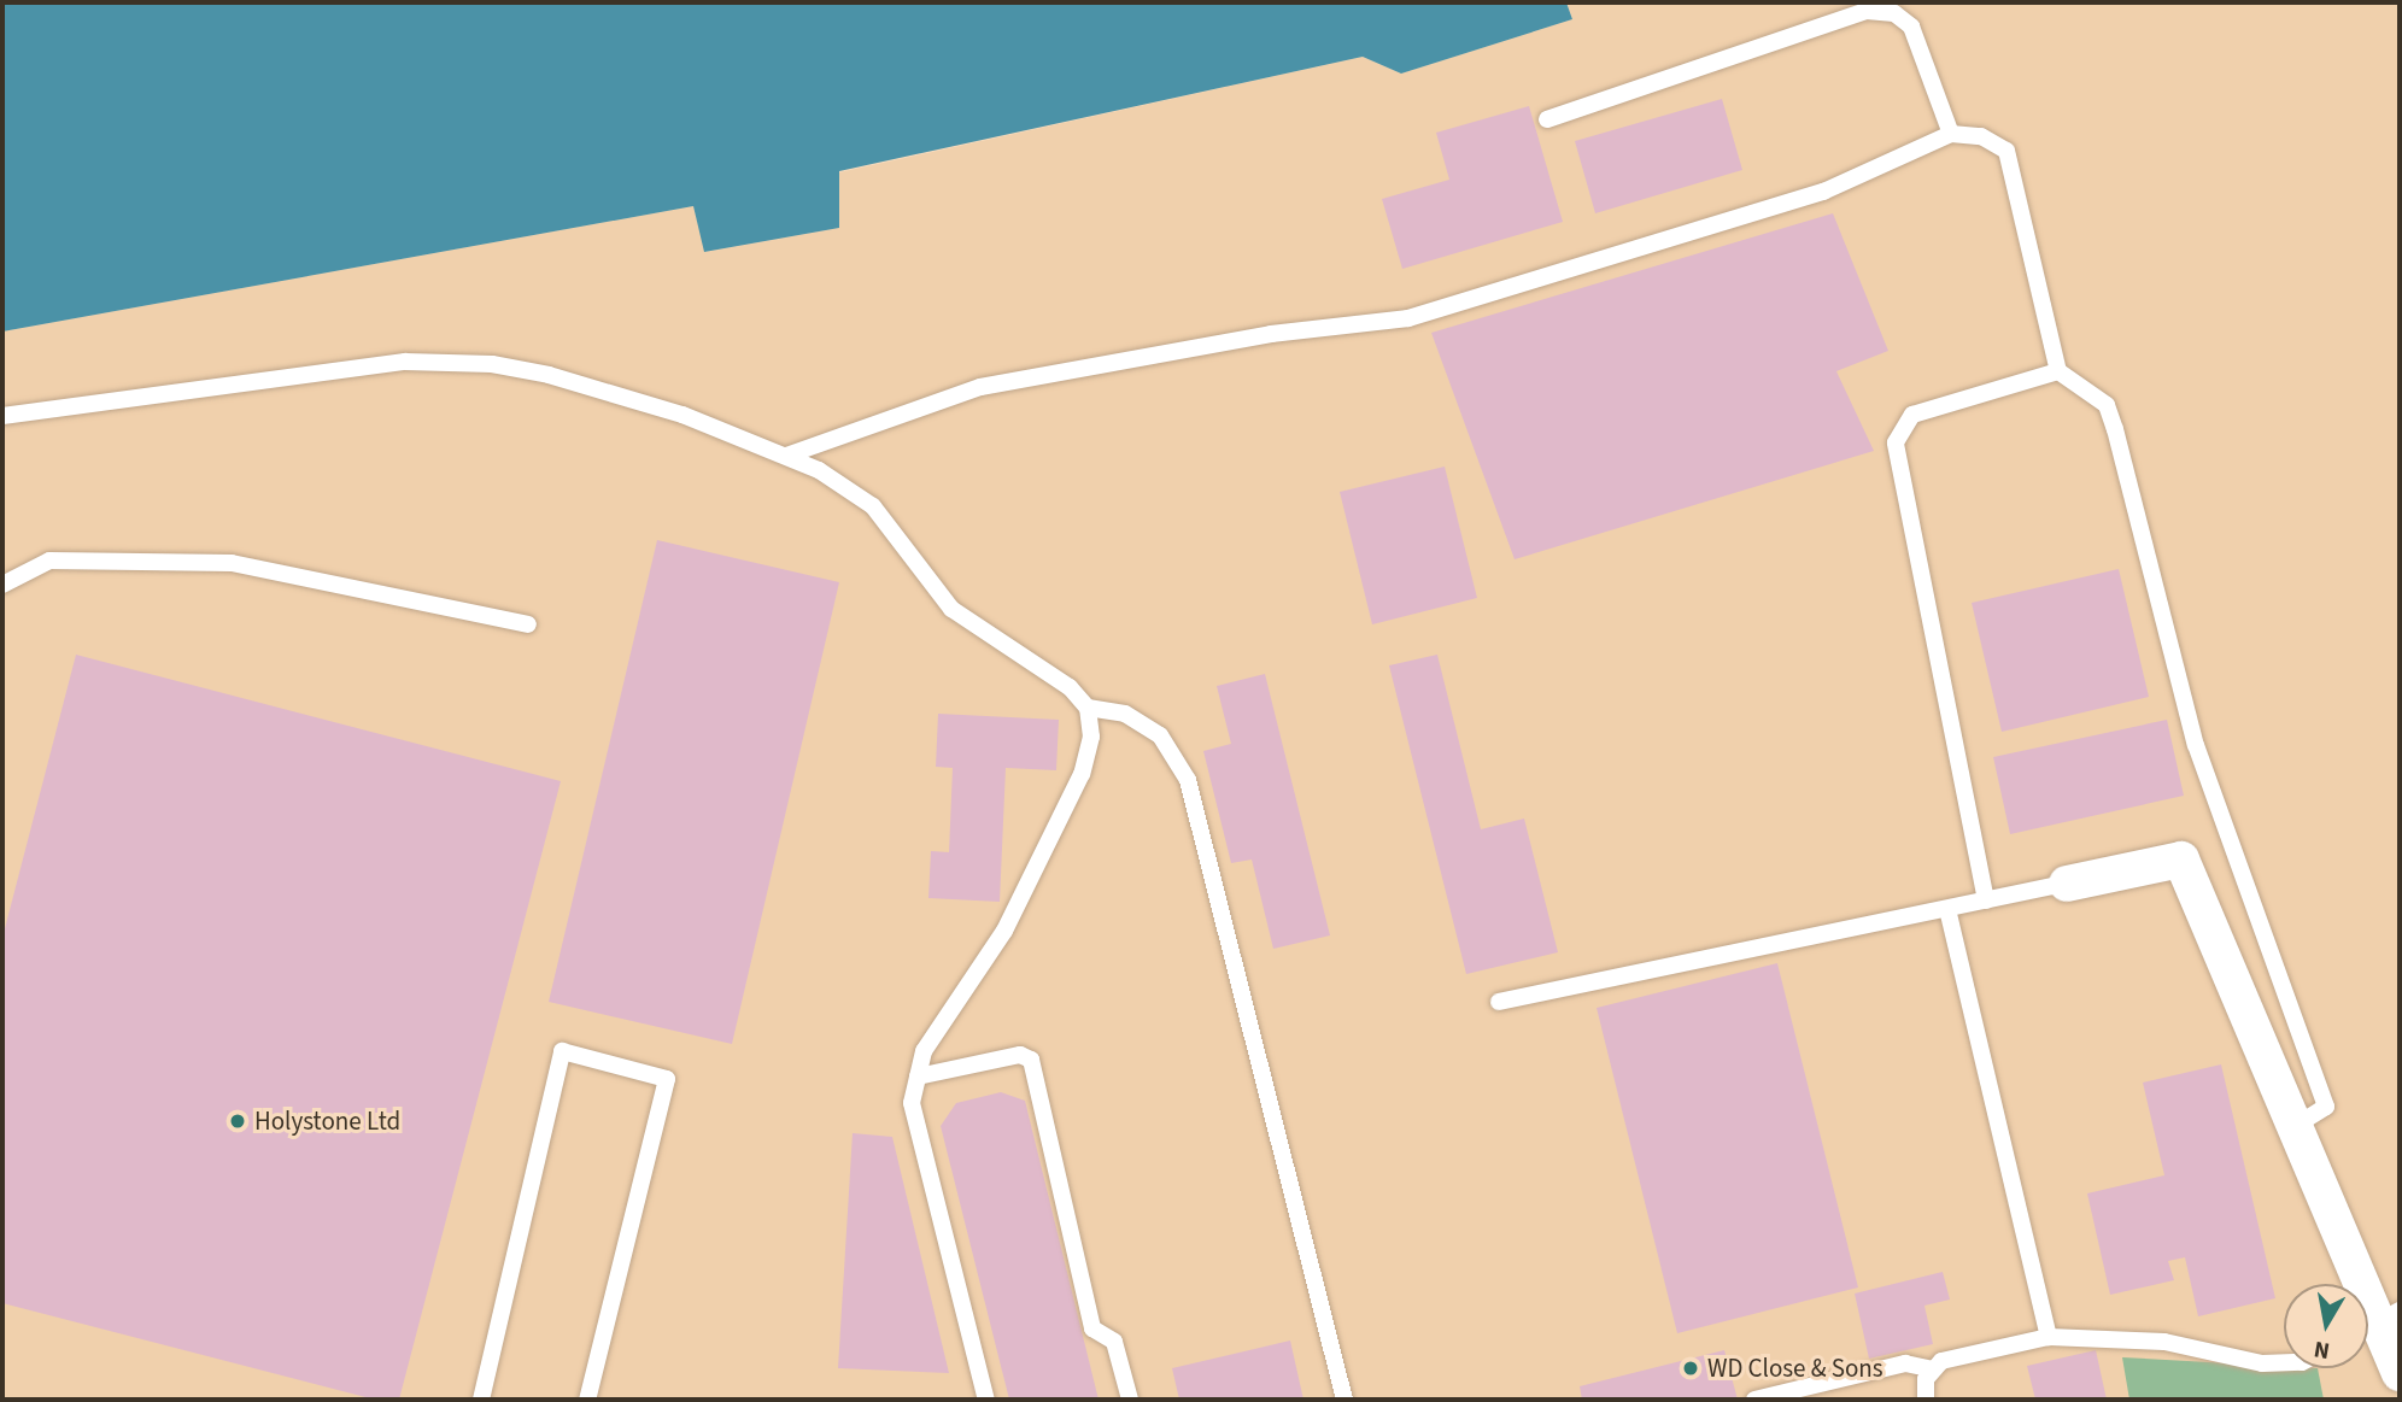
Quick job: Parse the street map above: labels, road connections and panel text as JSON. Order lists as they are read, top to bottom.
{
  "places": ["Holystone Ltd", "WD Close & Sons"],
  "north": "bottom"
}
